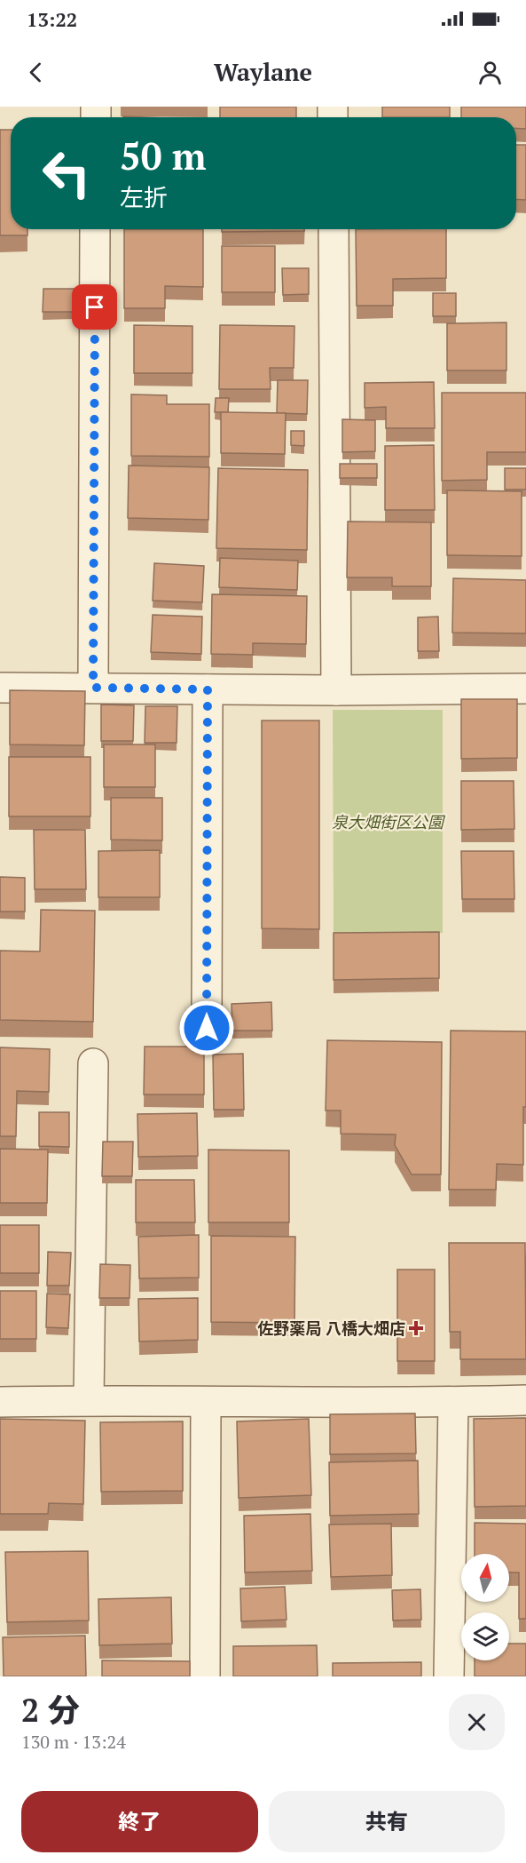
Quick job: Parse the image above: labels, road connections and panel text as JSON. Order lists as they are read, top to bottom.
{
  "parks": ["泉大畑街区公園"],
  "places": {
    "health": ["佐野薬局 八橋大畑店"]
  },
  "north": "top",
  "page": {
    "status": "13:22",
    "header": "Waylane",
    "turn": ["50 m", "左折"],
    "heading": ["2 分", "130 m · 13:24"],
    "buttons": ["終了", "共有"]
  }
}
